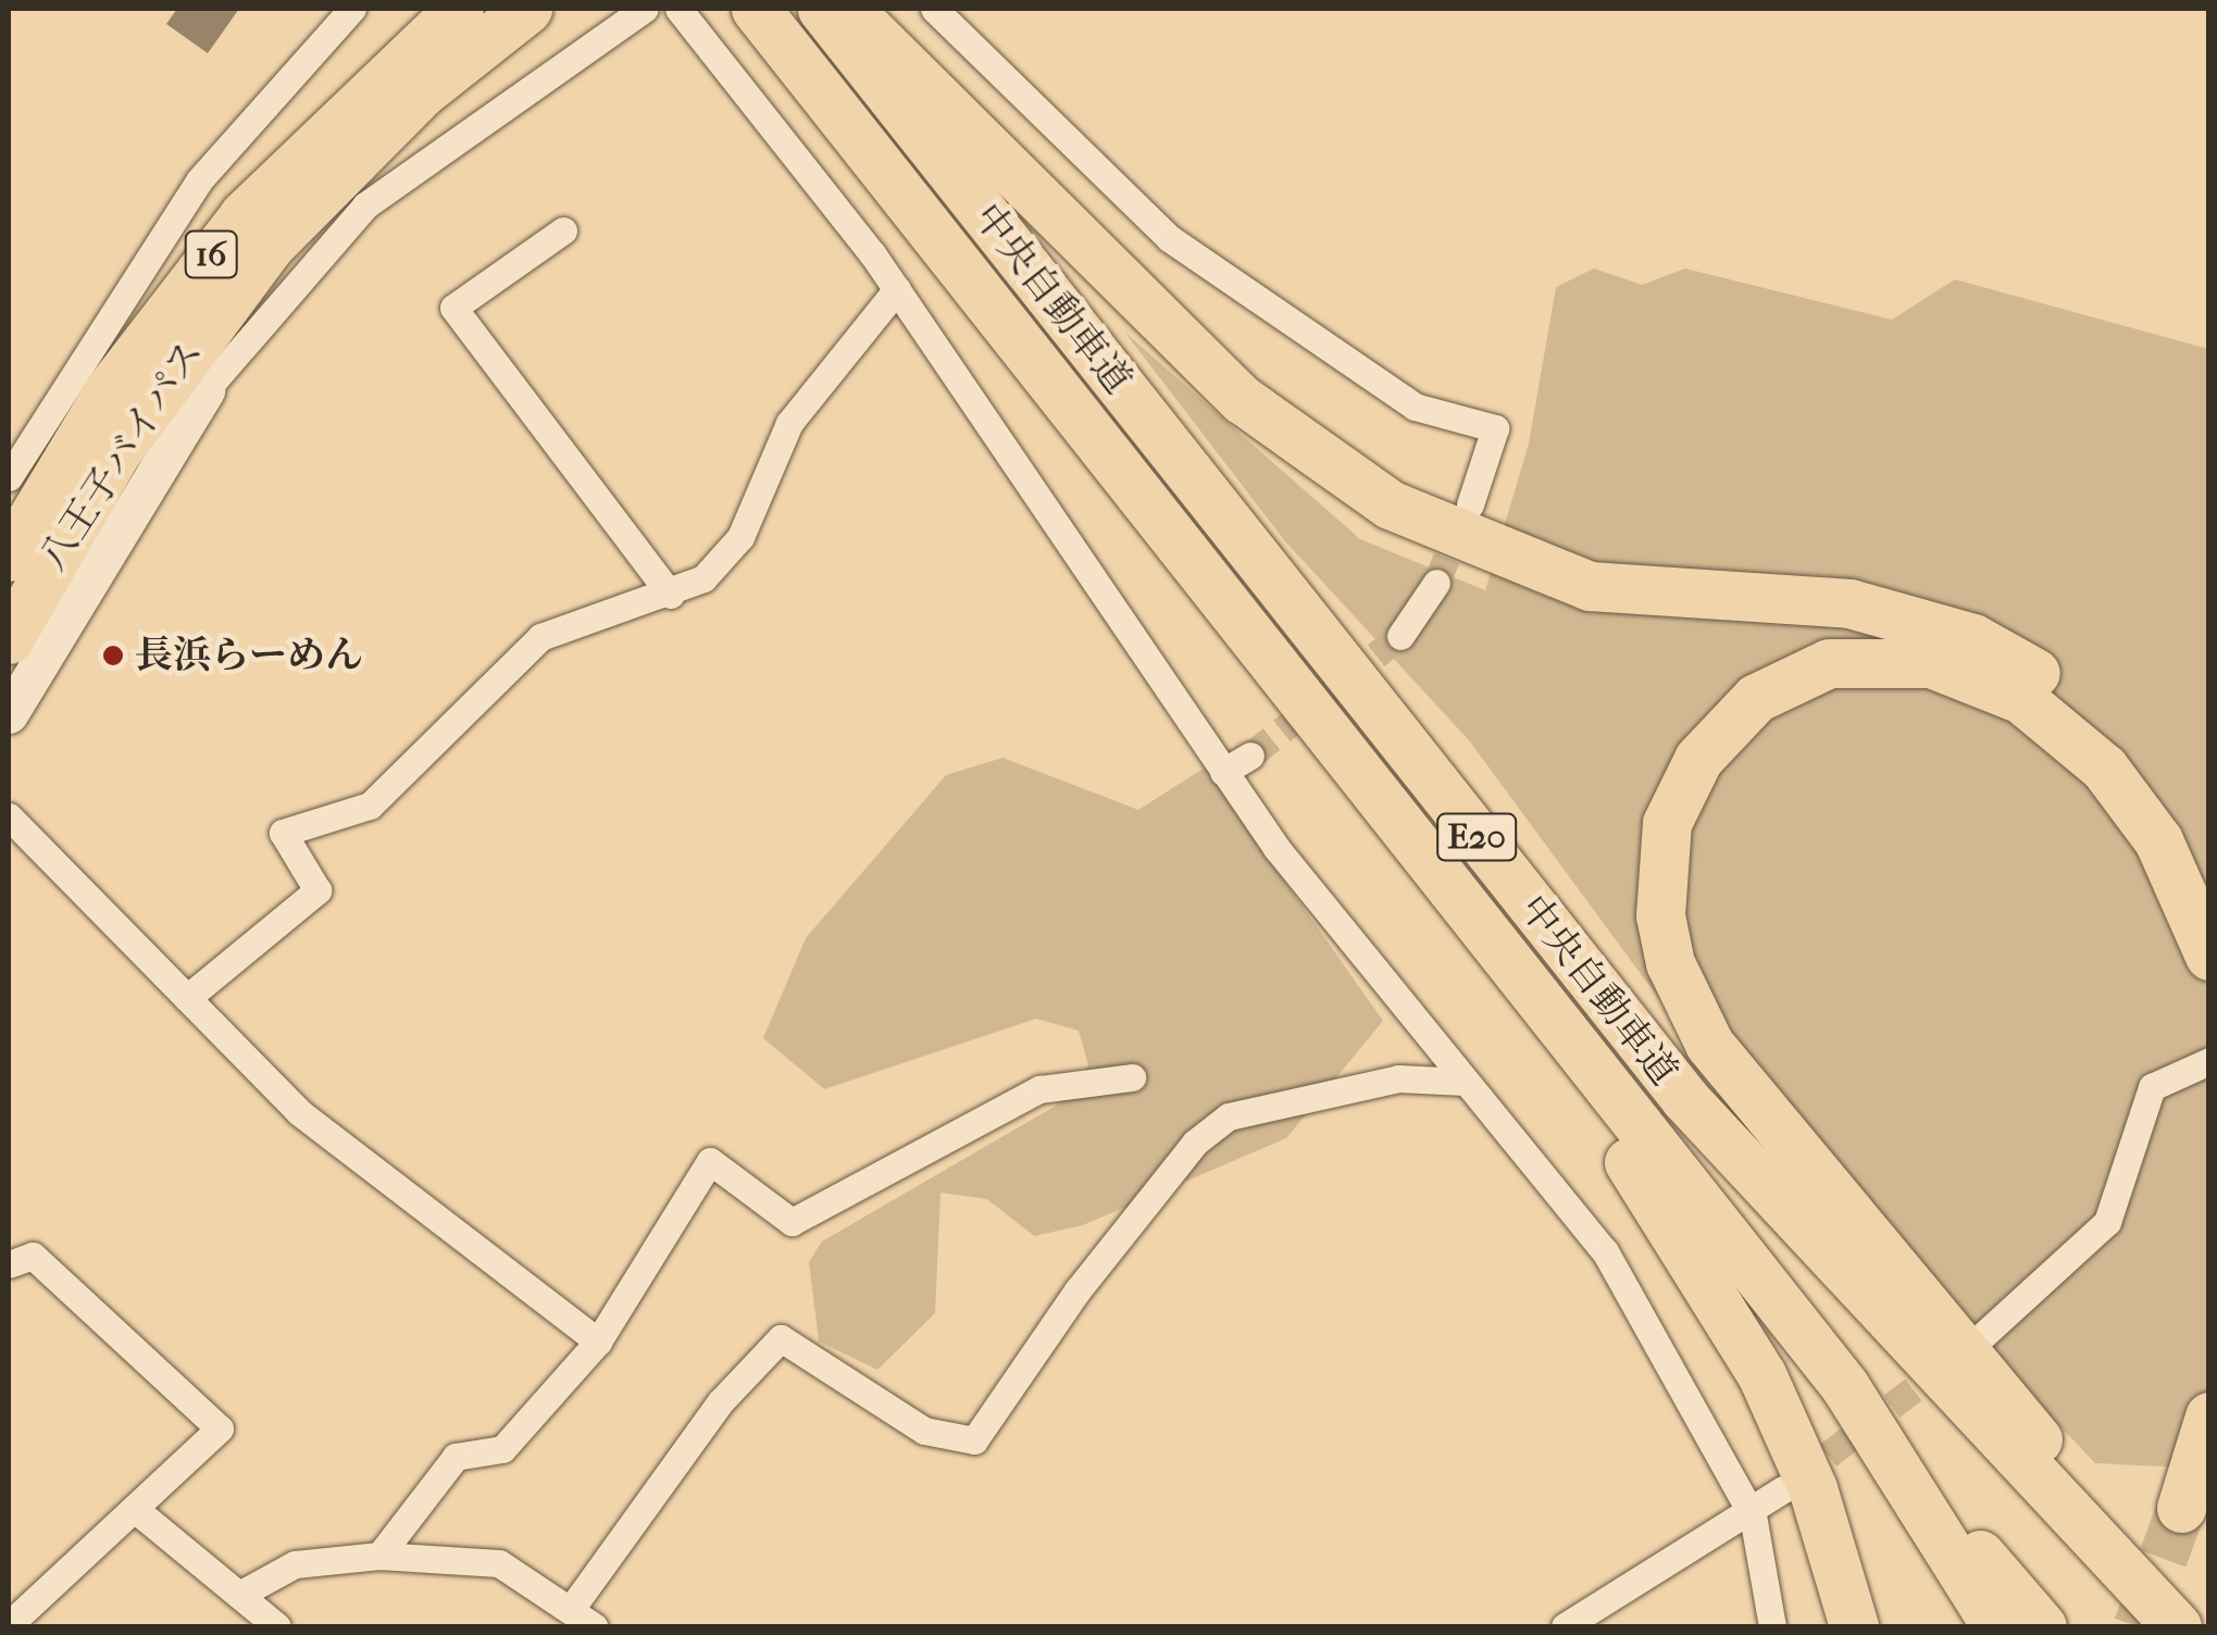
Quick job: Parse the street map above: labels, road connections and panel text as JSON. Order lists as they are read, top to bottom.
{
  "streets": {
    "highway": [
      "16",
      "中央自動車道",
      "八王子バイパス",
      "E20"
    ]
  },
  "places": ["長浜らーめん"]
}
